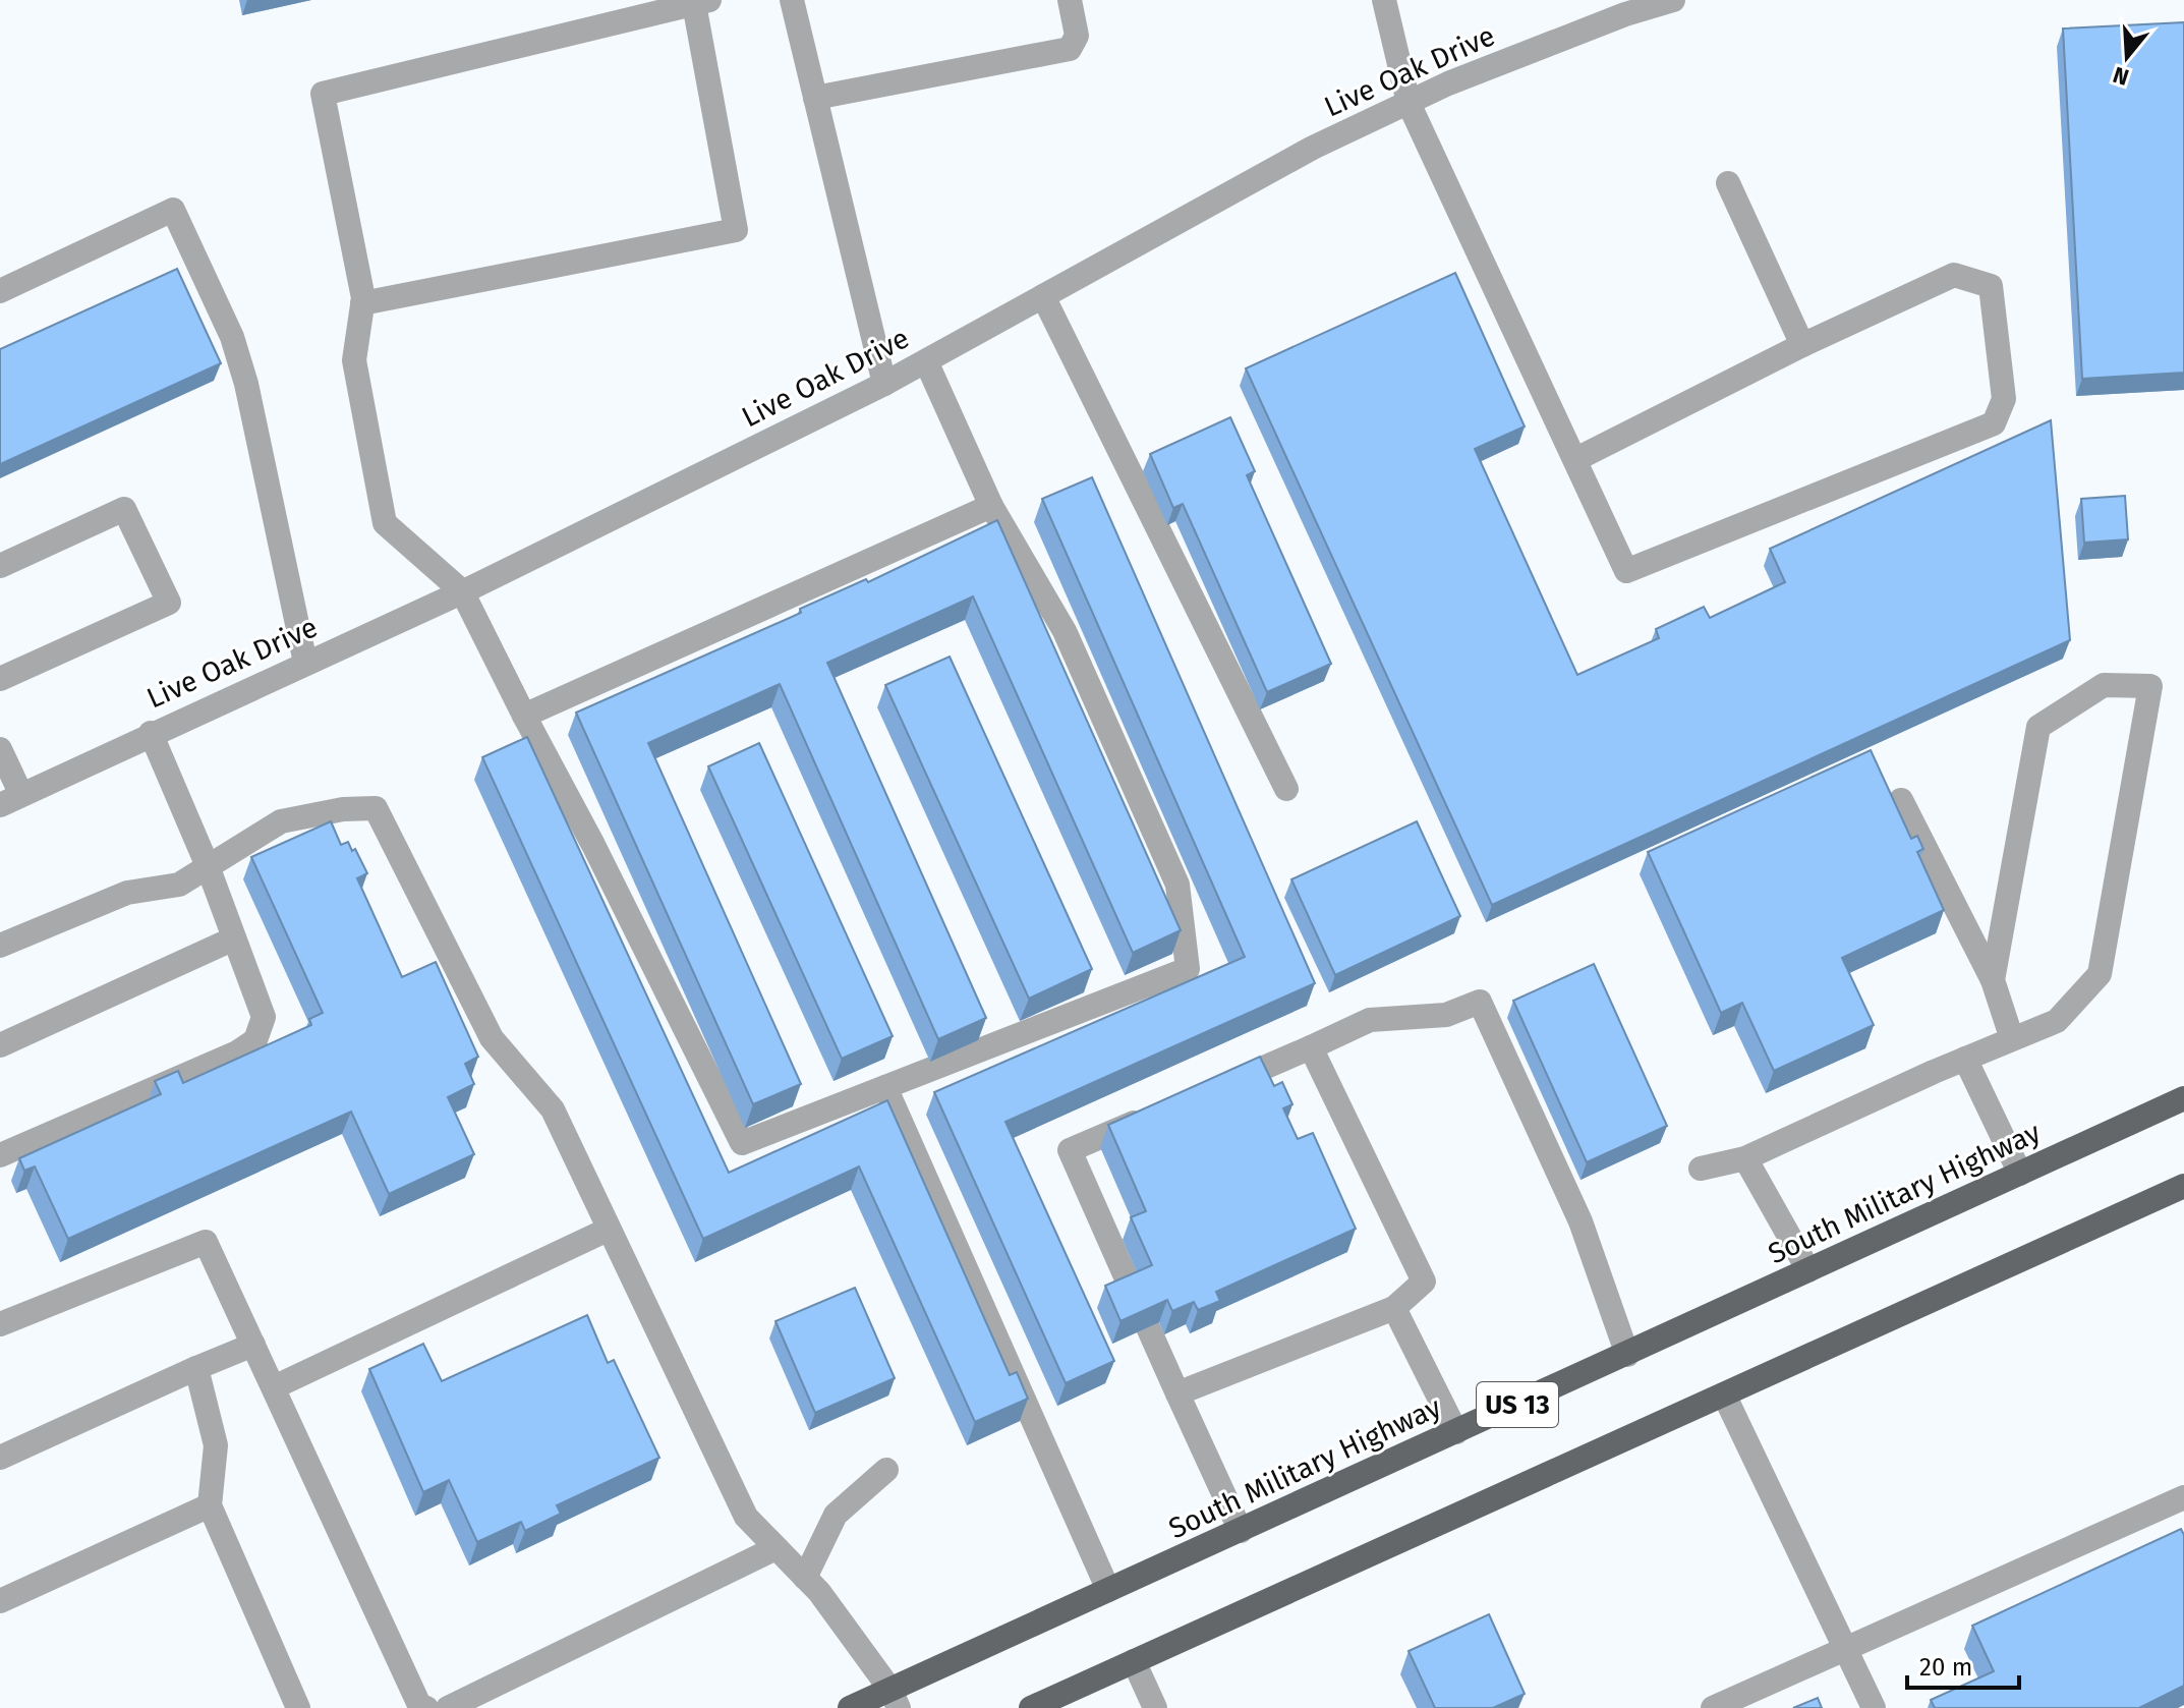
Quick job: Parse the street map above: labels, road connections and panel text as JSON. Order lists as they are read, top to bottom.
{
  "streets": {
    "main road": ["South Military Highway", "US 13"],
    "street": ["Live Oak Drive"]
  },
  "scale_bar": "20 m",
  "north": "bottom"
}
